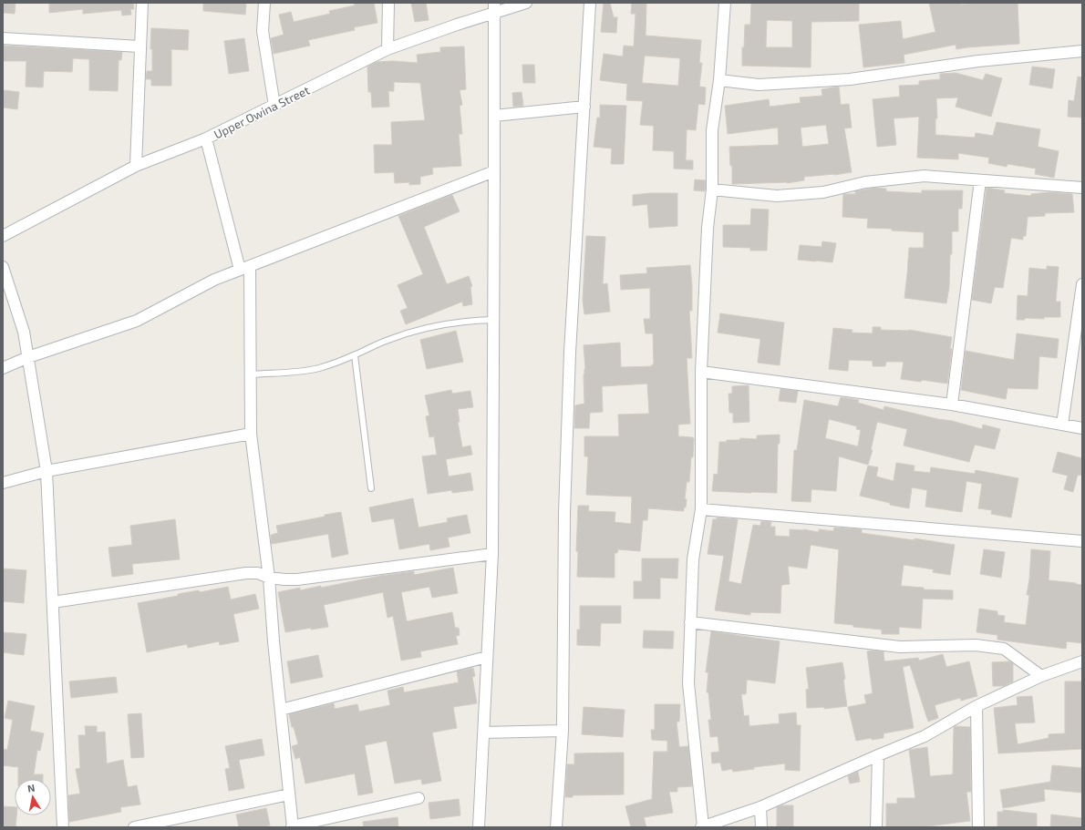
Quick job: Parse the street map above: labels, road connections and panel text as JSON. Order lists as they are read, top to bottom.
{
  "streets": {
    "street": ["Upper Owina Street"]
  },
  "north": "top"
}
